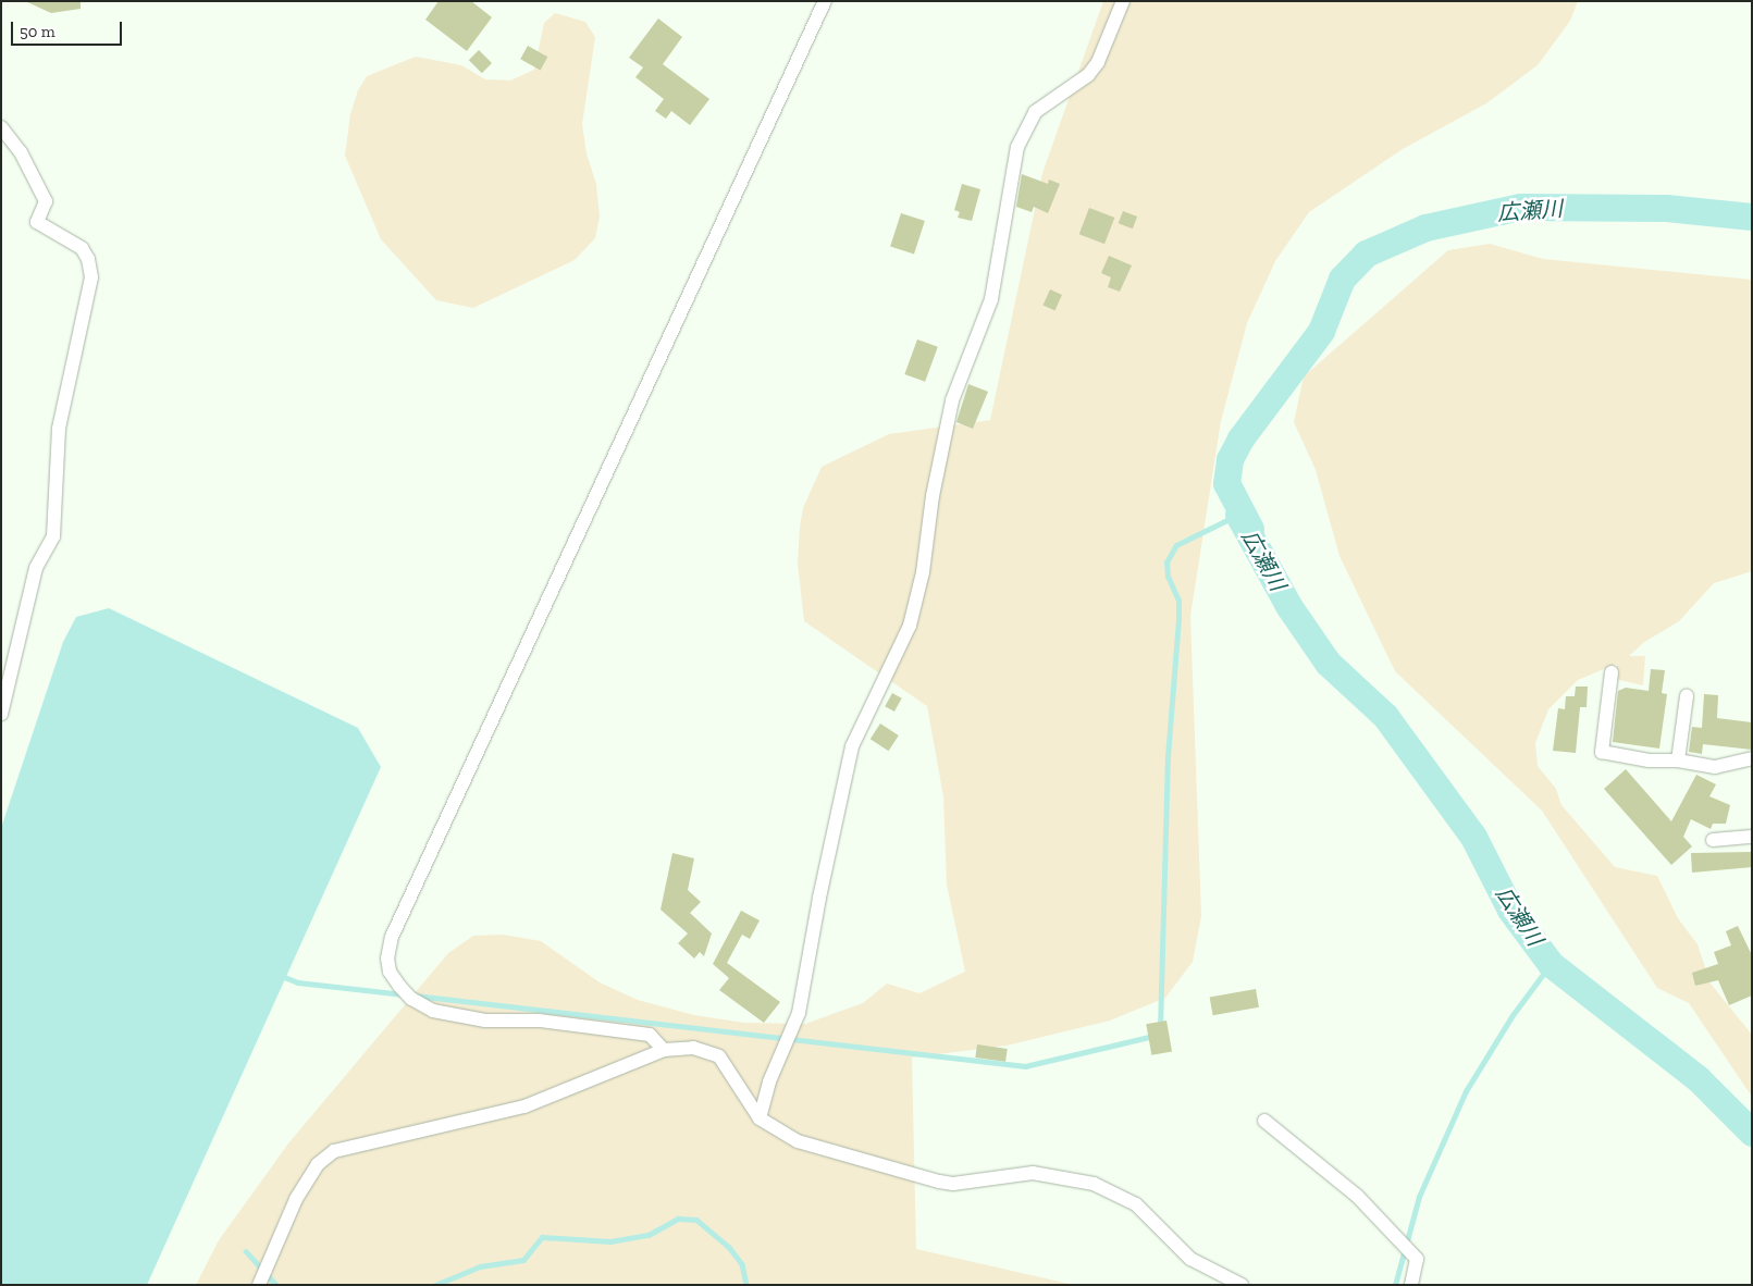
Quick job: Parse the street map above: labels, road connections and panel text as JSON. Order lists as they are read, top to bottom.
{
  "water": ["広瀬川"],
  "scale_bar": "50 m"
}
